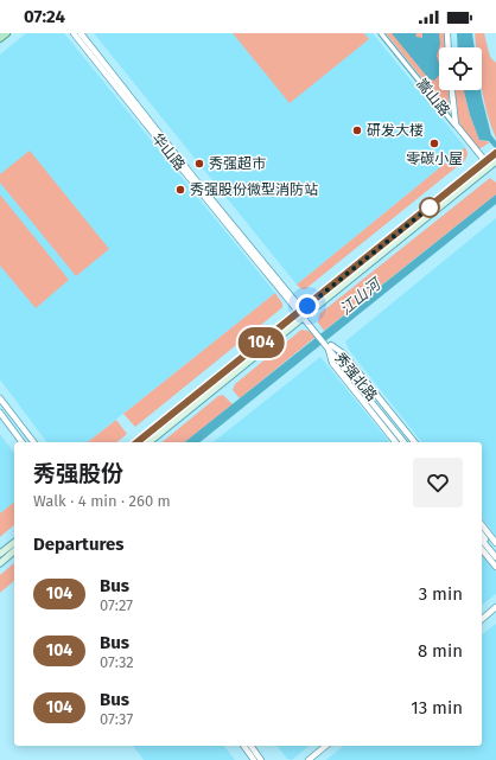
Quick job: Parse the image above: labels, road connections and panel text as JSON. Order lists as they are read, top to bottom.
{
  "streets": {
    "street": ["嵩山路", "华山路", "秀强北路"]
  },
  "crossings": [
    ["华山路", "秀强北路"]
  ],
  "water": ["江山河"],
  "places": [
    "研发大楼",
    "零碳小屋",
    "秀强超市",
    "秀强股份微型消防站"
  ],
  "lines": ["bus line 104"],
  "page": {
    "status": "07:24",
    "on_map": "104",
    "heading": [
      ["秀强股份", "Walk · 4 min · 260 m"],
      "Departures"
    ],
    "list": [
      {
        "mark": "104",
        "name": "Bus",
        "note": "07:27",
        "value": "3 min"
      },
      {
        "mark": "104",
        "name": "Bus",
        "note": "07:32",
        "value": "8 min"
      },
      {
        "mark": "104",
        "name": "Bus",
        "note": "07:37",
        "value": "13 min"
      }
    ]
  }
}
